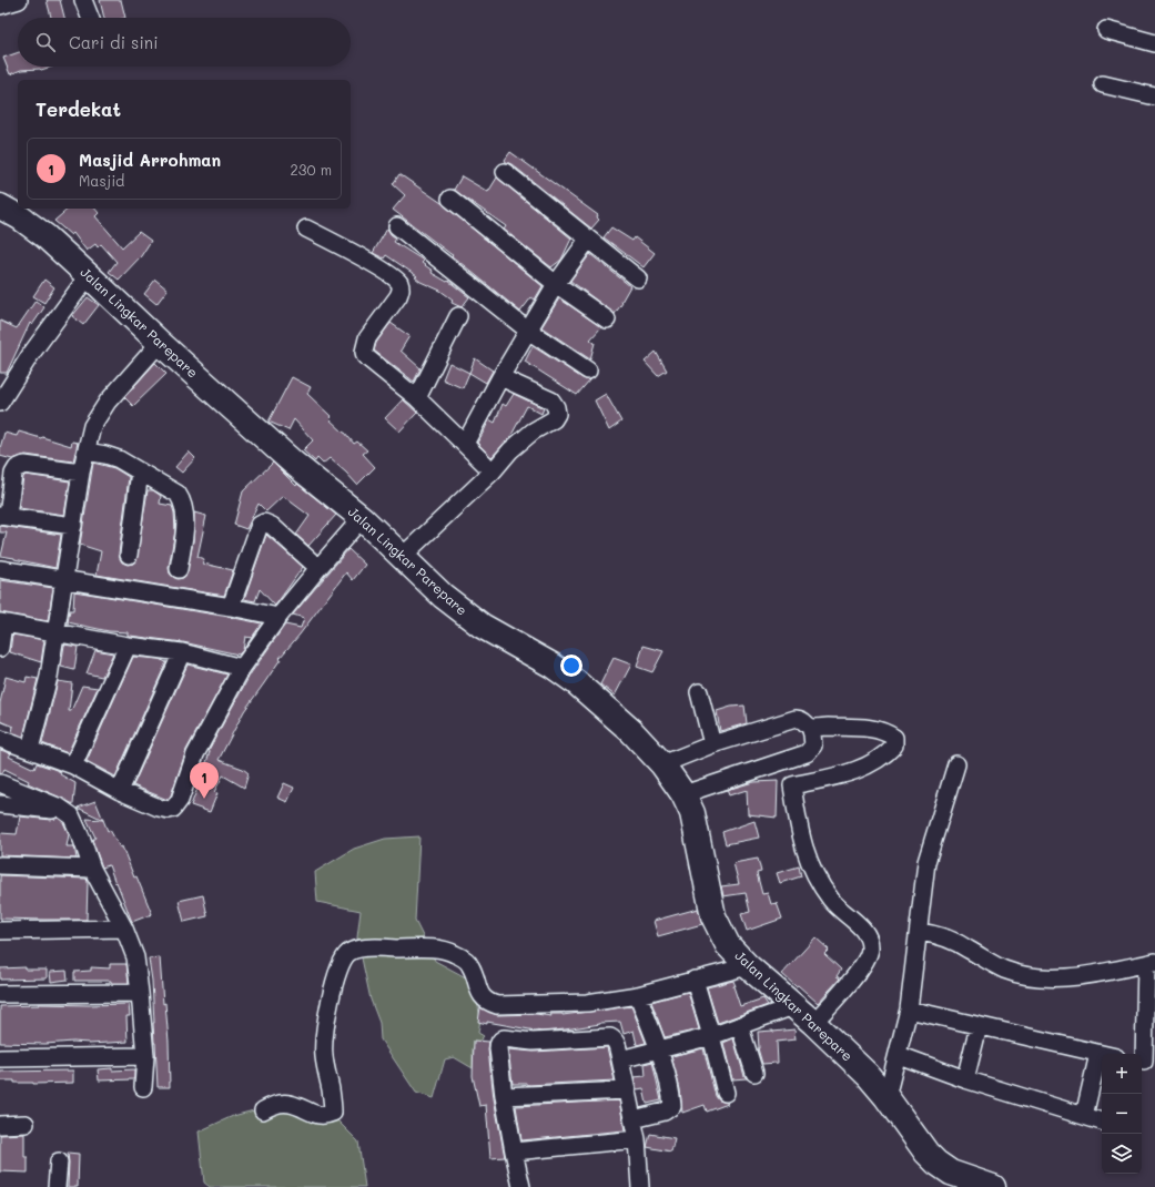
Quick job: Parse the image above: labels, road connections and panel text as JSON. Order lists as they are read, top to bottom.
{
  "streets": {
    "highway": ["Jalan Lingkar Parepare"]
  },
  "page": {
    "search": "Cari di sini",
    "heading": "Terdekat",
    "list": [
      {
        "mark": "1",
        "name": "Masjid Arrohman",
        "note": "Masjid",
        "value": "230 m"
      }
    ],
    "pins": "1",
    "map_buttons": ["+", "−"]
  }
}
